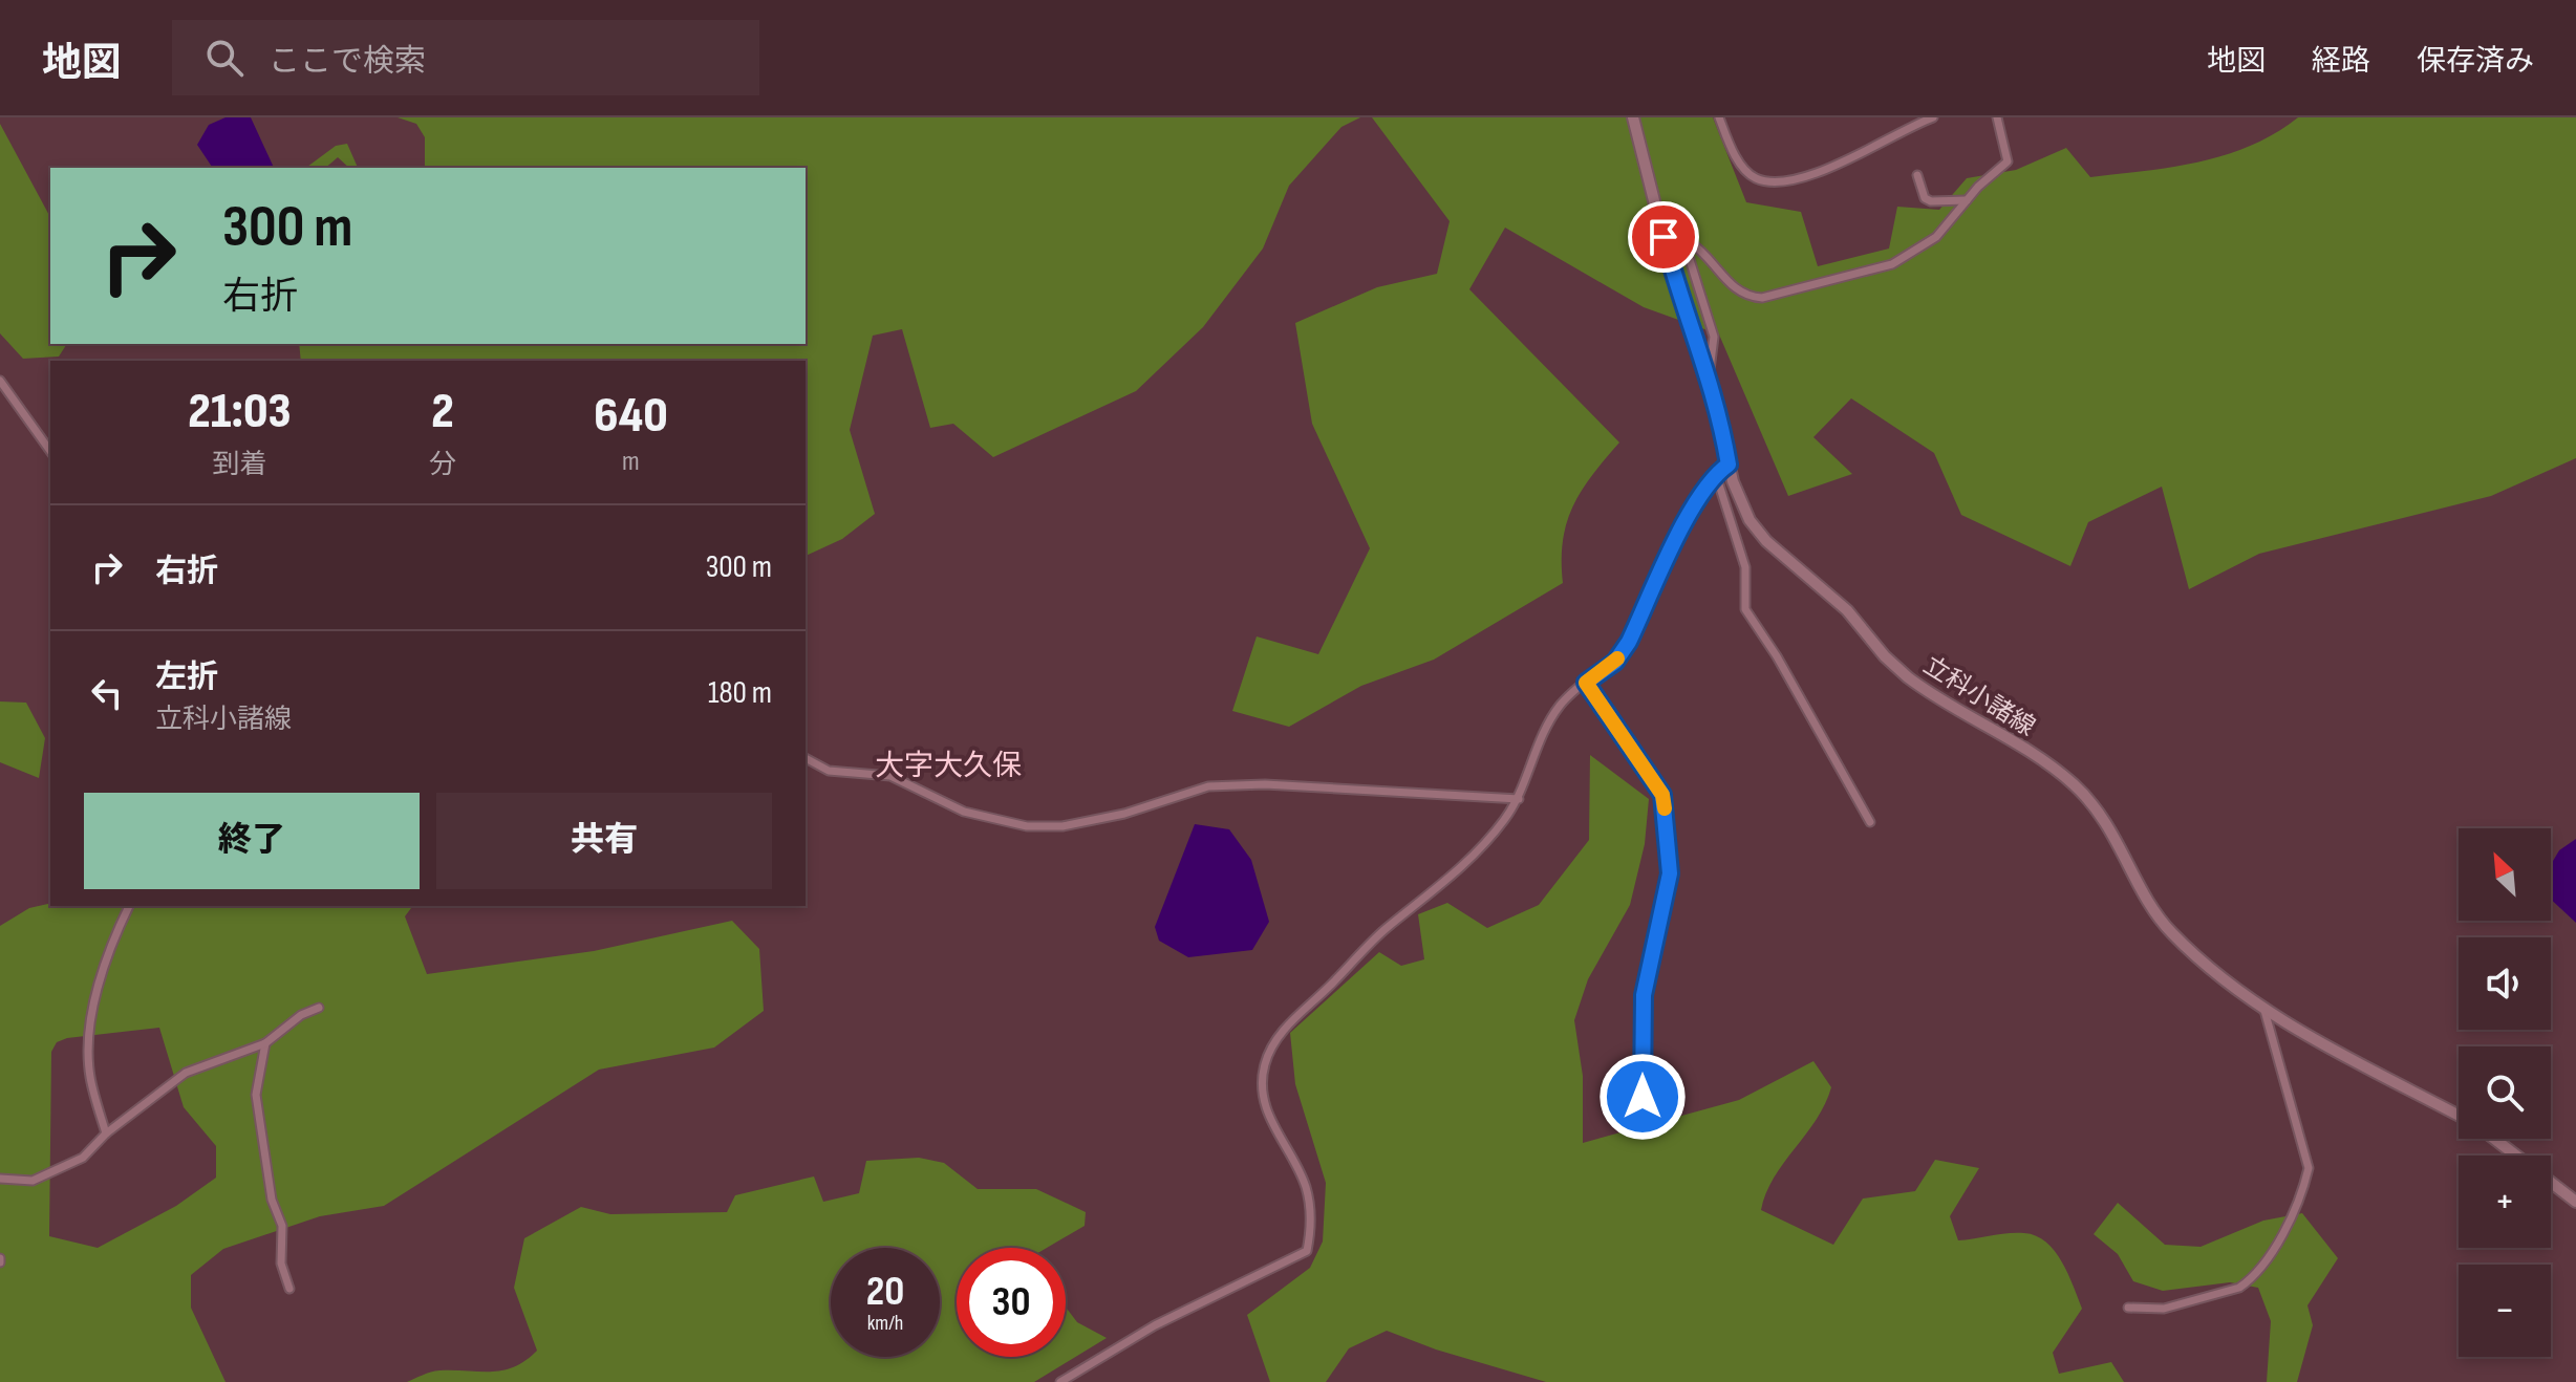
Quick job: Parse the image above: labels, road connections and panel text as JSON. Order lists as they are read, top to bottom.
{
  "streets": {
    "main road": ["立科小諸線"]
  },
  "districts": ["大字大久保"],
  "north": "top left",
  "page": {
    "header": "地図",
    "search": "ここで検索",
    "nav": ["地図", "経路", "保存済み"],
    "turn": ["300 m", "右折"],
    "eta": [
      "21:03",
      "到着",
      "2",
      "分",
      "640",
      "m"
    ],
    "list": [
      {
        "name": "右折",
        "value": "300 m"
      },
      {
        "name": "左折",
        "note": "立科小諸線",
        "value": "180 m"
      }
    ],
    "buttons": ["終了", "共有"],
    "map_buttons": ["+", "−"],
    "speed": "20 km/h",
    "limit": "30"
  }
}
